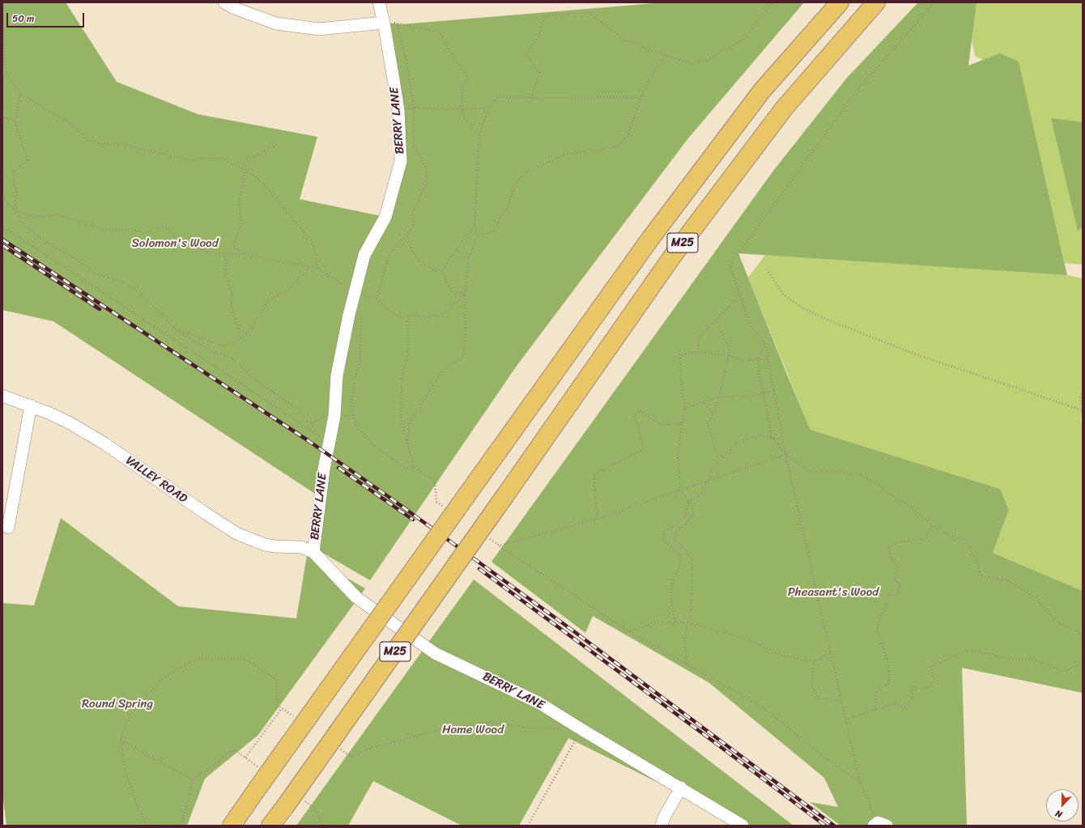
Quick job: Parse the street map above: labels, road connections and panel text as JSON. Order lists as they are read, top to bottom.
{
  "streets": {
    "highway": ["M25"],
    "street": ["BERRY LANE", "VALLEY ROAD"]
  },
  "crossings": [
    ["BERRY LANE", "VALLEY ROAD"]
  ],
  "parks": [
    "Solomon's Wood",
    "Pheasant's Wood",
    "Round Spring",
    "Home Wood"
  ],
  "scale_bar": "50 m",
  "north": "bottom"
}
